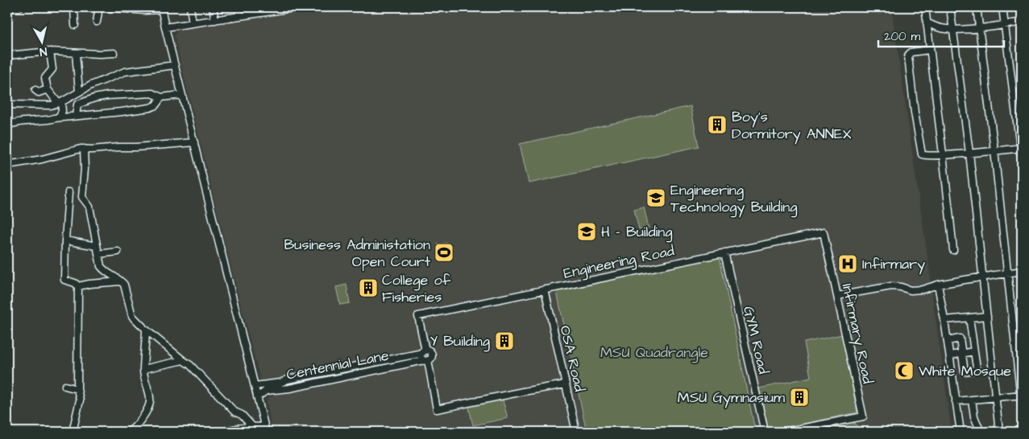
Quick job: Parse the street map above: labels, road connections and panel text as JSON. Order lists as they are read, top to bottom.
{
  "streets": {
    "street": [
      "Engineering Road",
      "Infirmary Road",
      "GYM Road",
      "OSA Road",
      "Centennial Lane"
    ]
  },
  "crossings": [
    ["Engineering Road", "Infirmary Road"],
    ["Engineering Road", "GYM Road"],
    ["Engineering Road", "OSA Road"],
    ["Engineering Road", "Centennial Lane"]
  ],
  "parks": ["MSU Quadrangle"],
  "places": {
    "building": [
      "Boy's Dormitory ANNEX",
      "College of Fisheries",
      "Y Building",
      "MSU Gymnasium"
    ],
    "school or university": ["Engineering Technology Building", "H - Building"],
    "sports": ["Business Administation Open Court"],
    "hospital": ["Infirmary"],
    "mosque": ["White Mosque"]
  },
  "scale_bar": "200 m",
  "north": "bottom"
}
